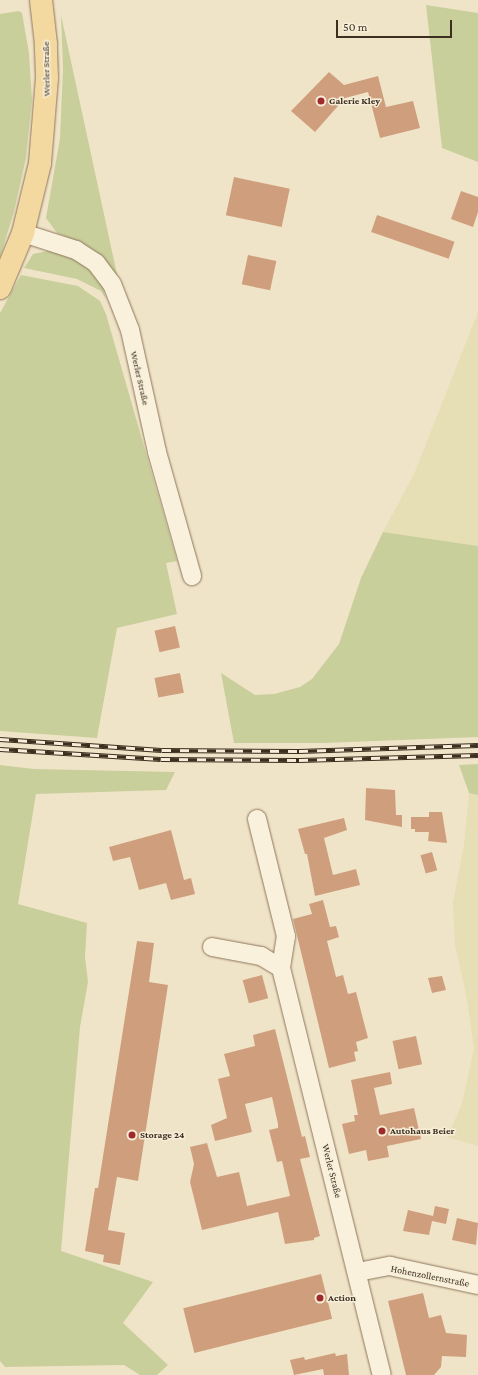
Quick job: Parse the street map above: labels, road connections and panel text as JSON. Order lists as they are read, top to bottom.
{
  "streets": {
    "main road": ["Werler Straße"],
    "street": ["Hohenzollernstraße"]
  },
  "crossings": [
    ["Werler Straße", "Hohenzollernstraße"]
  ],
  "places": [
    "Galerie Kley",
    "Autohaus Beier",
    "Storage 24",
    "Action"
  ],
  "scale_bar": "50 m"
}
